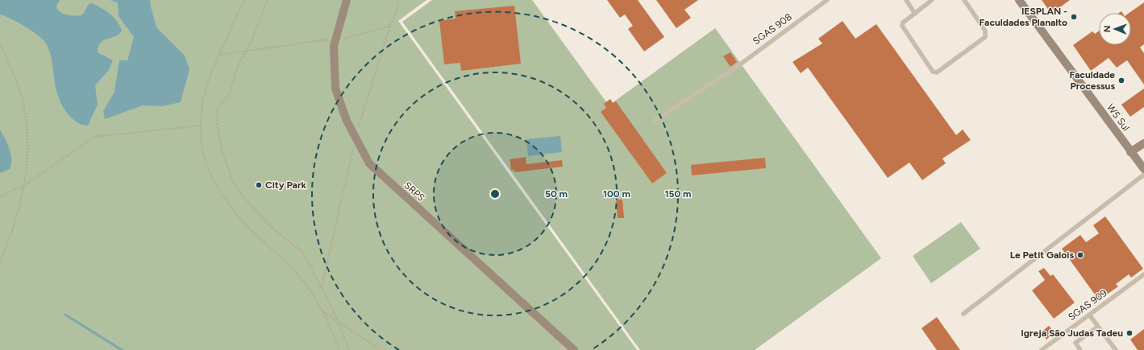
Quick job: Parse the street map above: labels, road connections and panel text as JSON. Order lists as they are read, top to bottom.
{
  "streets": {
    "main road": ["W5 Sul", "SRPS"],
    "lane": ["SGAS 908", "SGAS 909"]
  },
  "places": [
    "IESPLAN - Faculdades Planalto",
    "Faculdade Processus",
    "City Park",
    "Le Petit Galois",
    "Igreja São Judas Tadeu"
  ],
  "north": "left",
  "rings": ["50 m", "100 m", "150 m"]
}
